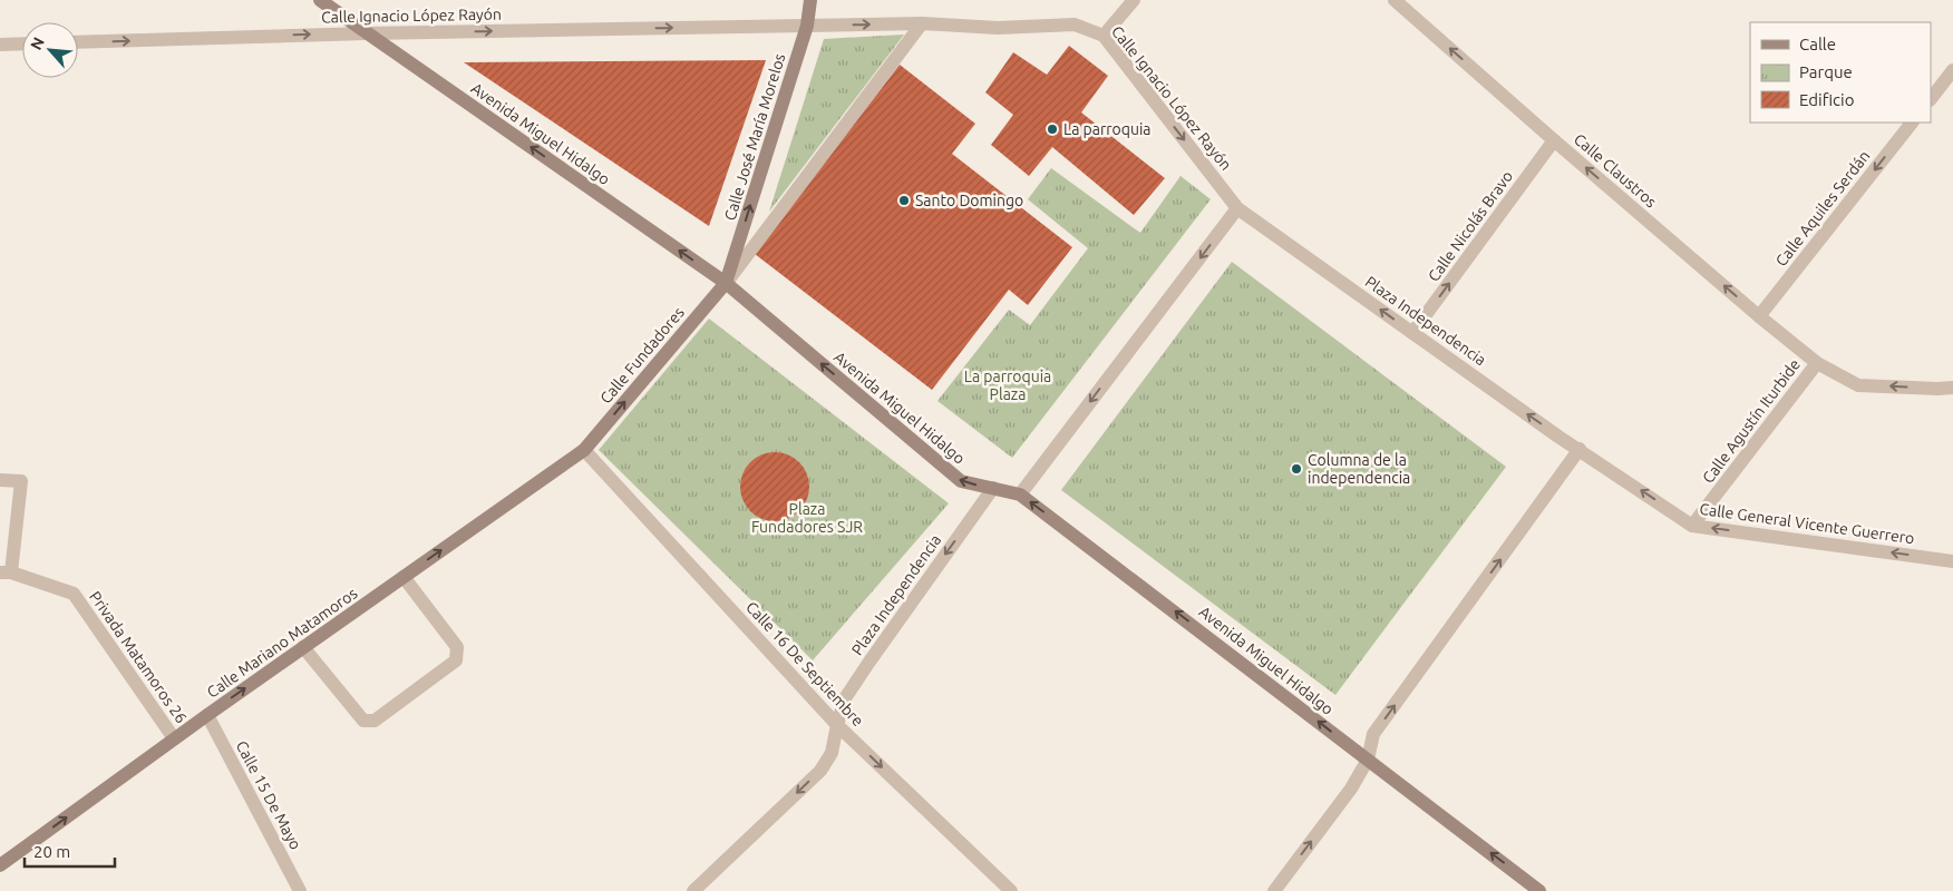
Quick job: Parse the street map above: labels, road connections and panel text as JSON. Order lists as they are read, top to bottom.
{
  "streets": {
    "street": [
      "Calle Ignacio López Rayón",
      "Avenida Miguel Hidalgo",
      "Calle José María Morelos",
      "Calle Claustros",
      "Calle Aquiles Serdán",
      "Calle Nicolás Bravo",
      "Plaza Independencia",
      "Calle Fundadores",
      "Calle Agustín Iturbide",
      "Calle General Vicente Guerrero",
      "Calle Mariano Matamoros",
      "Privada Matamoros 26",
      "Calle 16 De Septiembre",
      "Calle 15 De Mayo"
    ]
  },
  "crossings": [
    ["Calle Ignacio López Rayón", "Avenida Miguel Hidalgo"],
    ["Calle Ignacio López Rayón", "Calle José María Morelos"],
    ["Calle Ignacio López Rayón", "Plaza Independencia"],
    ["Avenida Miguel Hidalgo", "Calle José María Morelos"],
    ["Avenida Miguel Hidalgo", "Plaza Independencia"],
    ["Avenida Miguel Hidalgo", "Calle Fundadores"],
    ["Calle José María Morelos", "Calle Fundadores"],
    ["Calle Claustros", "Calle Aquiles Serdán"],
    ["Calle Claustros", "Calle Nicolás Bravo"],
    ["Calle Claustros", "Calle Agustín Iturbide"],
    ["Calle Nicolás Bravo", "Plaza Independencia"],
    ["Plaza Independencia", "Calle General Vicente Guerrero"],
    ["Plaza Independencia", "Calle 16 De Septiembre"],
    ["Calle Fundadores", "Calle Mariano Matamoros"],
    ["Calle Fundadores", "Calle 16 De Septiembre"],
    ["Calle Agustín Iturbide", "Calle General Vicente Guerrero"],
    ["Calle Mariano Matamoros", "Privada Matamoros 26"],
    ["Calle Mariano Matamoros", "Calle 16 De Septiembre"],
    ["Calle Mariano Matamoros", "Calle 15 De Mayo"]
  ],
  "one_way": [
    "Calle Ignacio López Rayón",
    "Avenida Miguel Hidalgo",
    "Calle Claustros",
    "Calle Aquiles Serdán",
    "Calle Nicolás Bravo",
    "Calle Fundadores",
    "Calle General Vicente Guerrero",
    "Calle Mariano Matamoros",
    "Calle 16 De Septiembre"
  ],
  "parks": ["La parroquia Plaza", "Plaza Fundadores SJR"],
  "places": ["La parroquia", "Santo Domingo", "Columna de la independencia"],
  "legend": ["Calle", "Parque", "Edificio"],
  "scale_bar": "20 m",
  "north": "top left"
}
